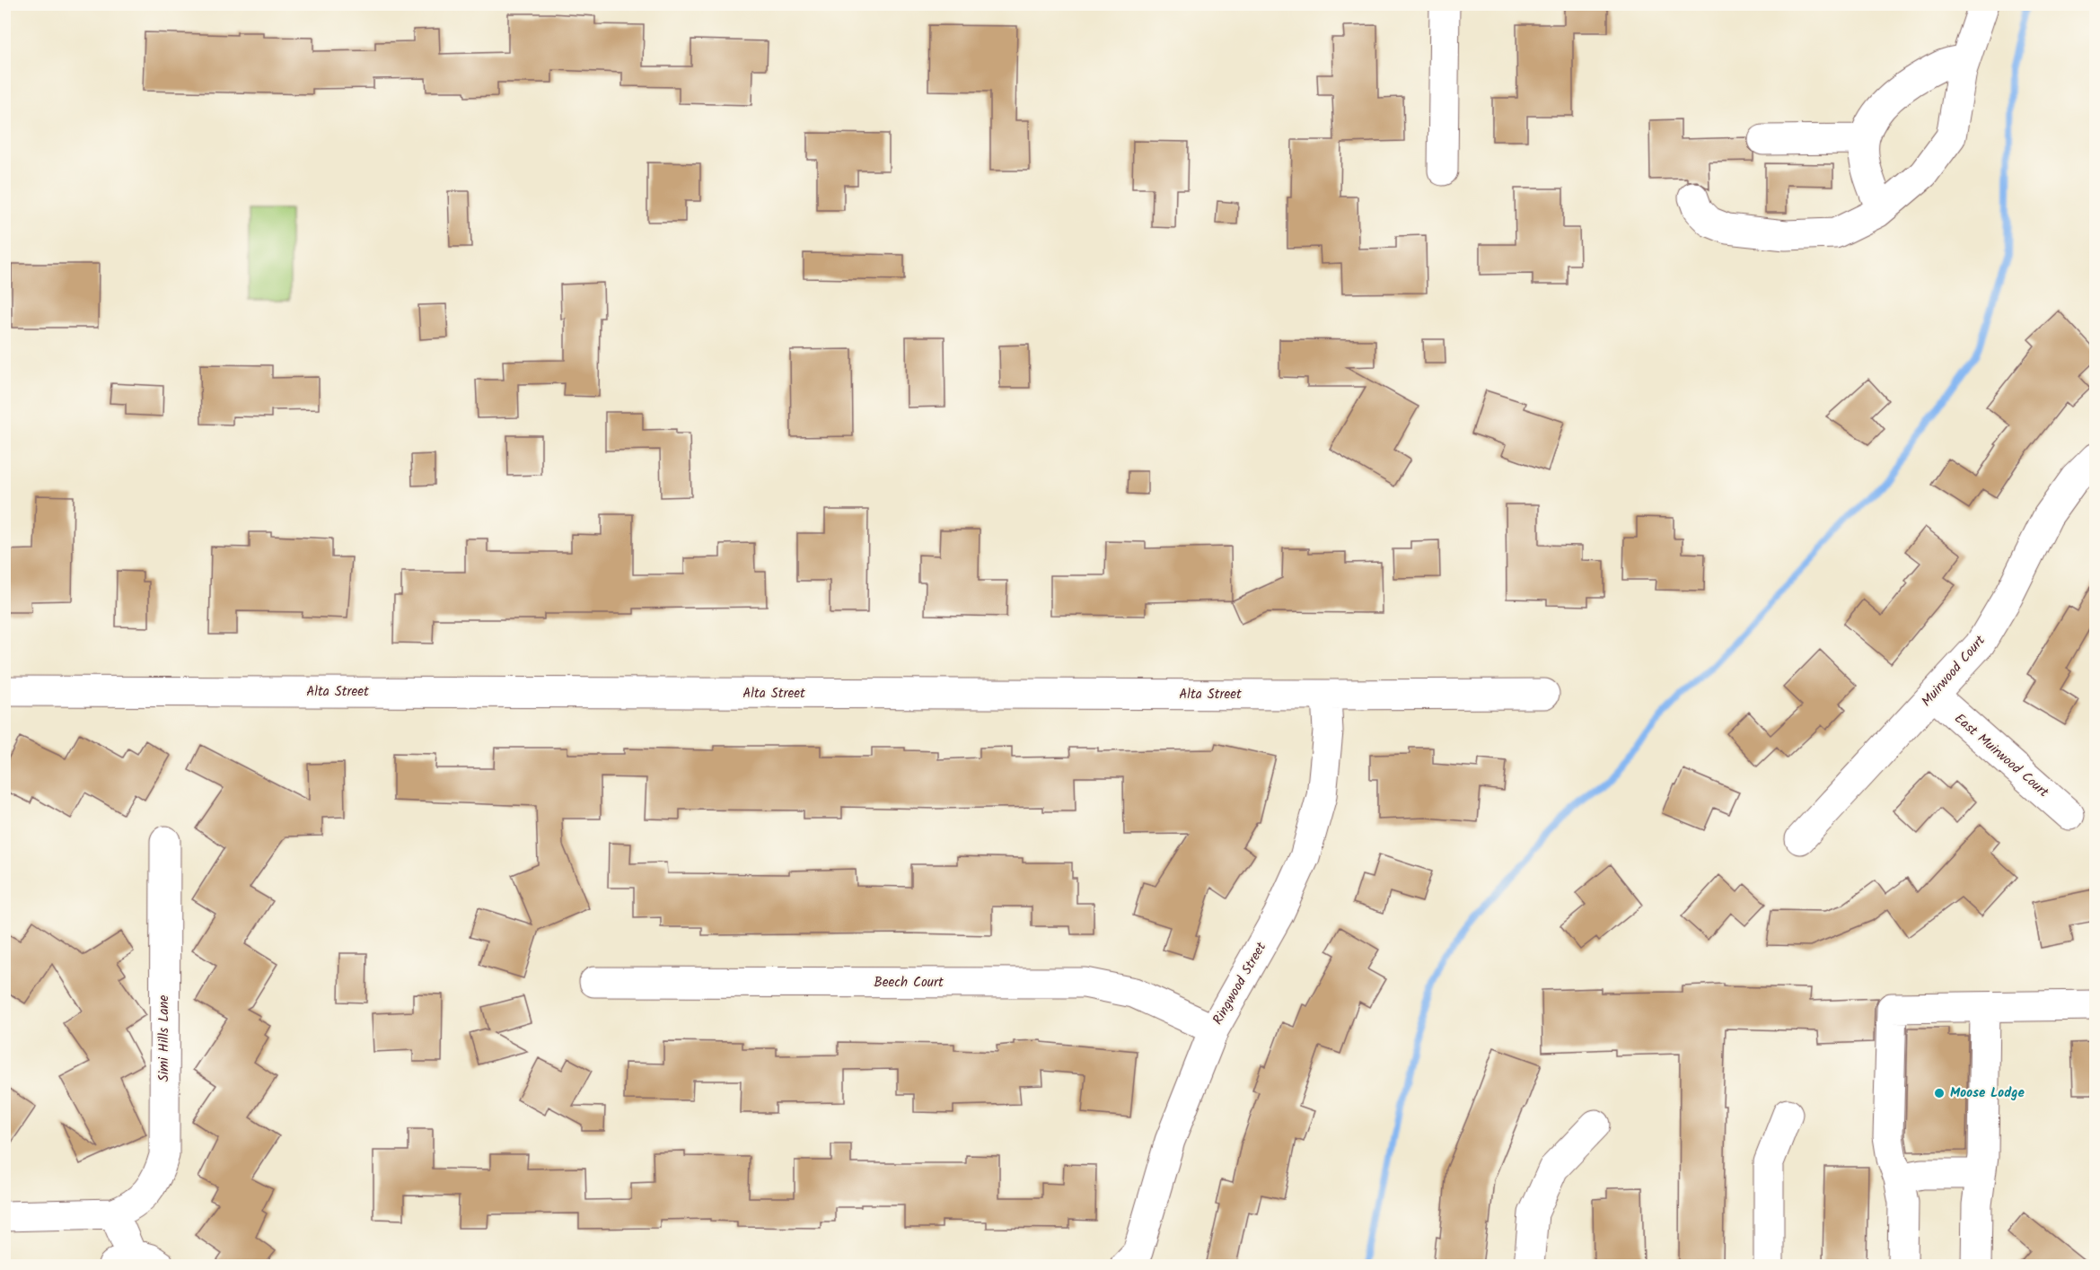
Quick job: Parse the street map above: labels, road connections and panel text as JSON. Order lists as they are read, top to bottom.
{
  "streets": {
    "street": [
      "Muirwood Court",
      "Alta Street",
      "East Muirwood Court",
      "Beech Court",
      "Ringwood Street",
      "Simi Hills Lane"
    ]
  },
  "crossings": [
    ["Muirwood Court", "East Muirwood Court"],
    ["Alta Street", "Ringwood Street"],
    ["Beech Court", "Ringwood Street"]
  ],
  "places": ["Moose Lodge"]
}
